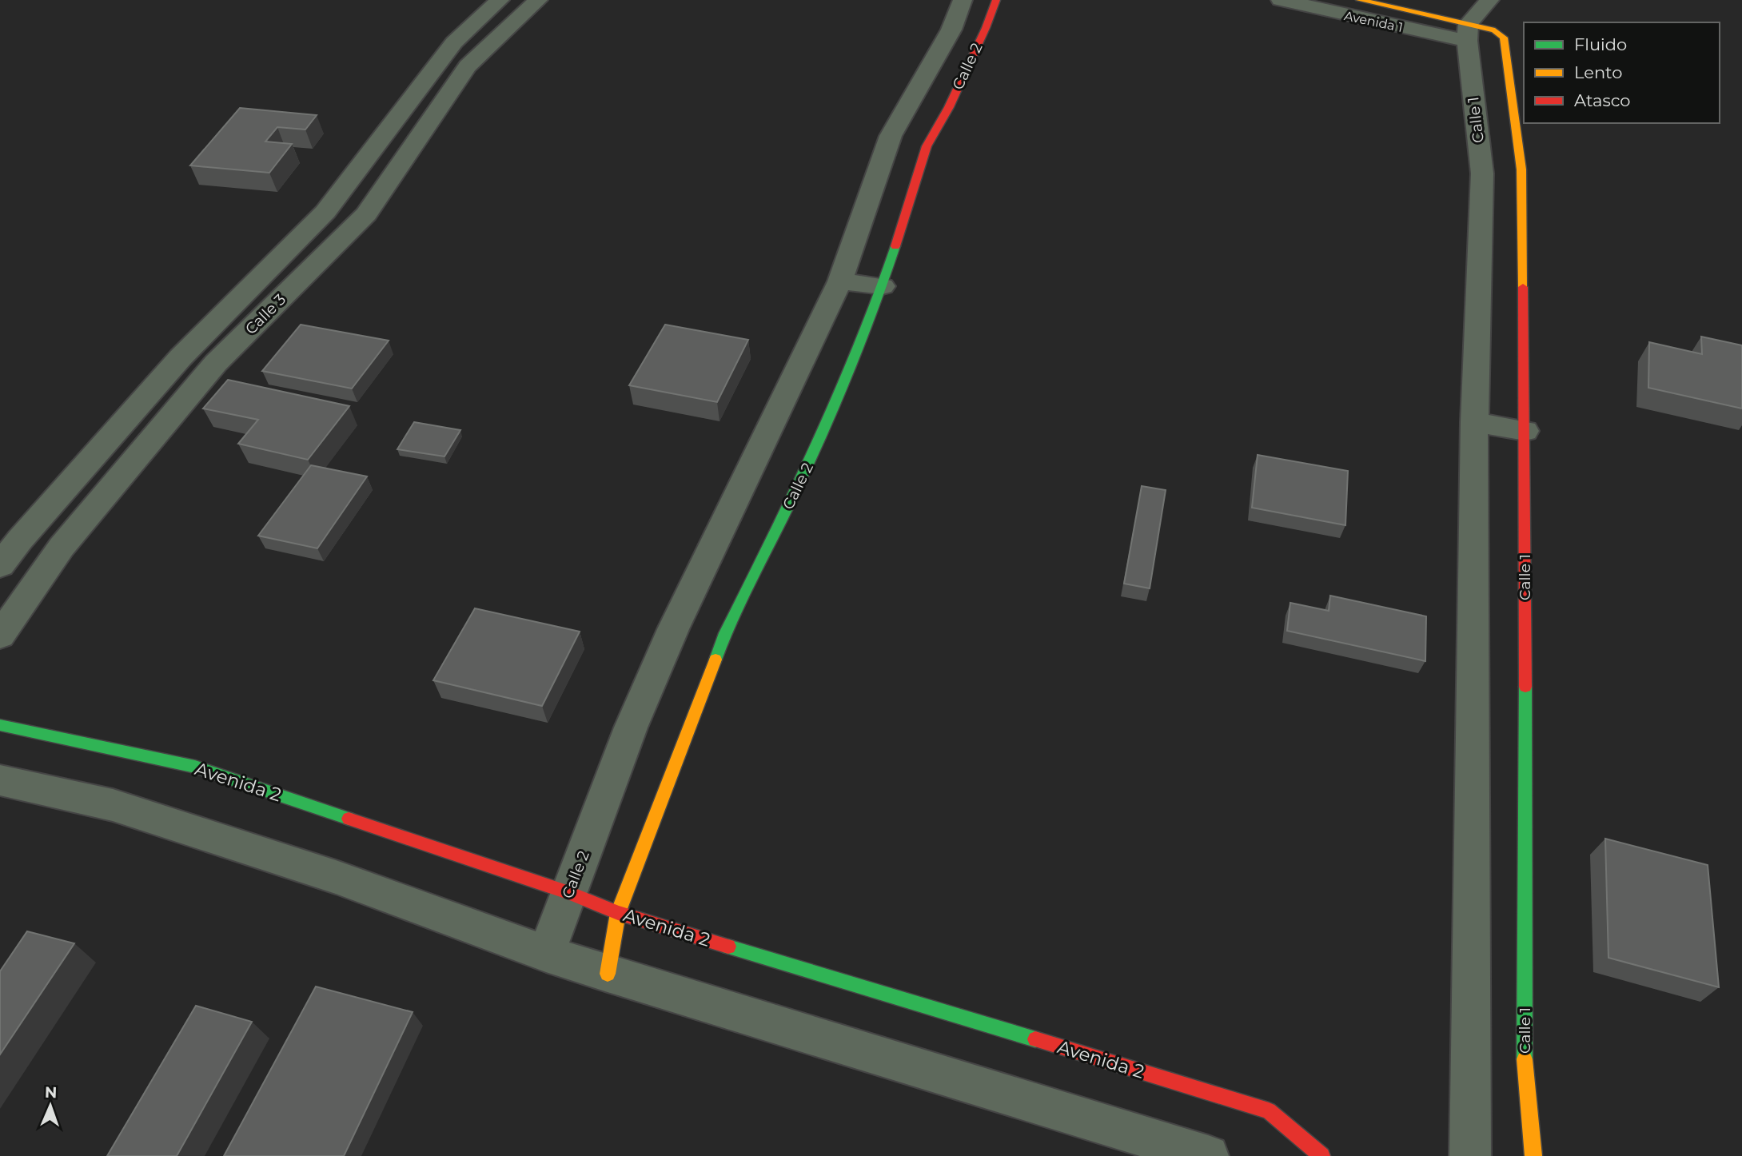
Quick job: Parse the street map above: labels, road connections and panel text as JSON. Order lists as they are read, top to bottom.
{
  "streets": {
    "street": [
      "Avenida 1",
      "Calle 2",
      "Calle 1",
      "Calle 3",
      "Avenida 2"
    ]
  },
  "crossings": [
    ["Avenida 1", "Calle 1"],
    ["Calle 2", "Avenida 2"]
  ],
  "legend": ["Fluido", "Lento", "Atasco"],
  "north": "top"
}
